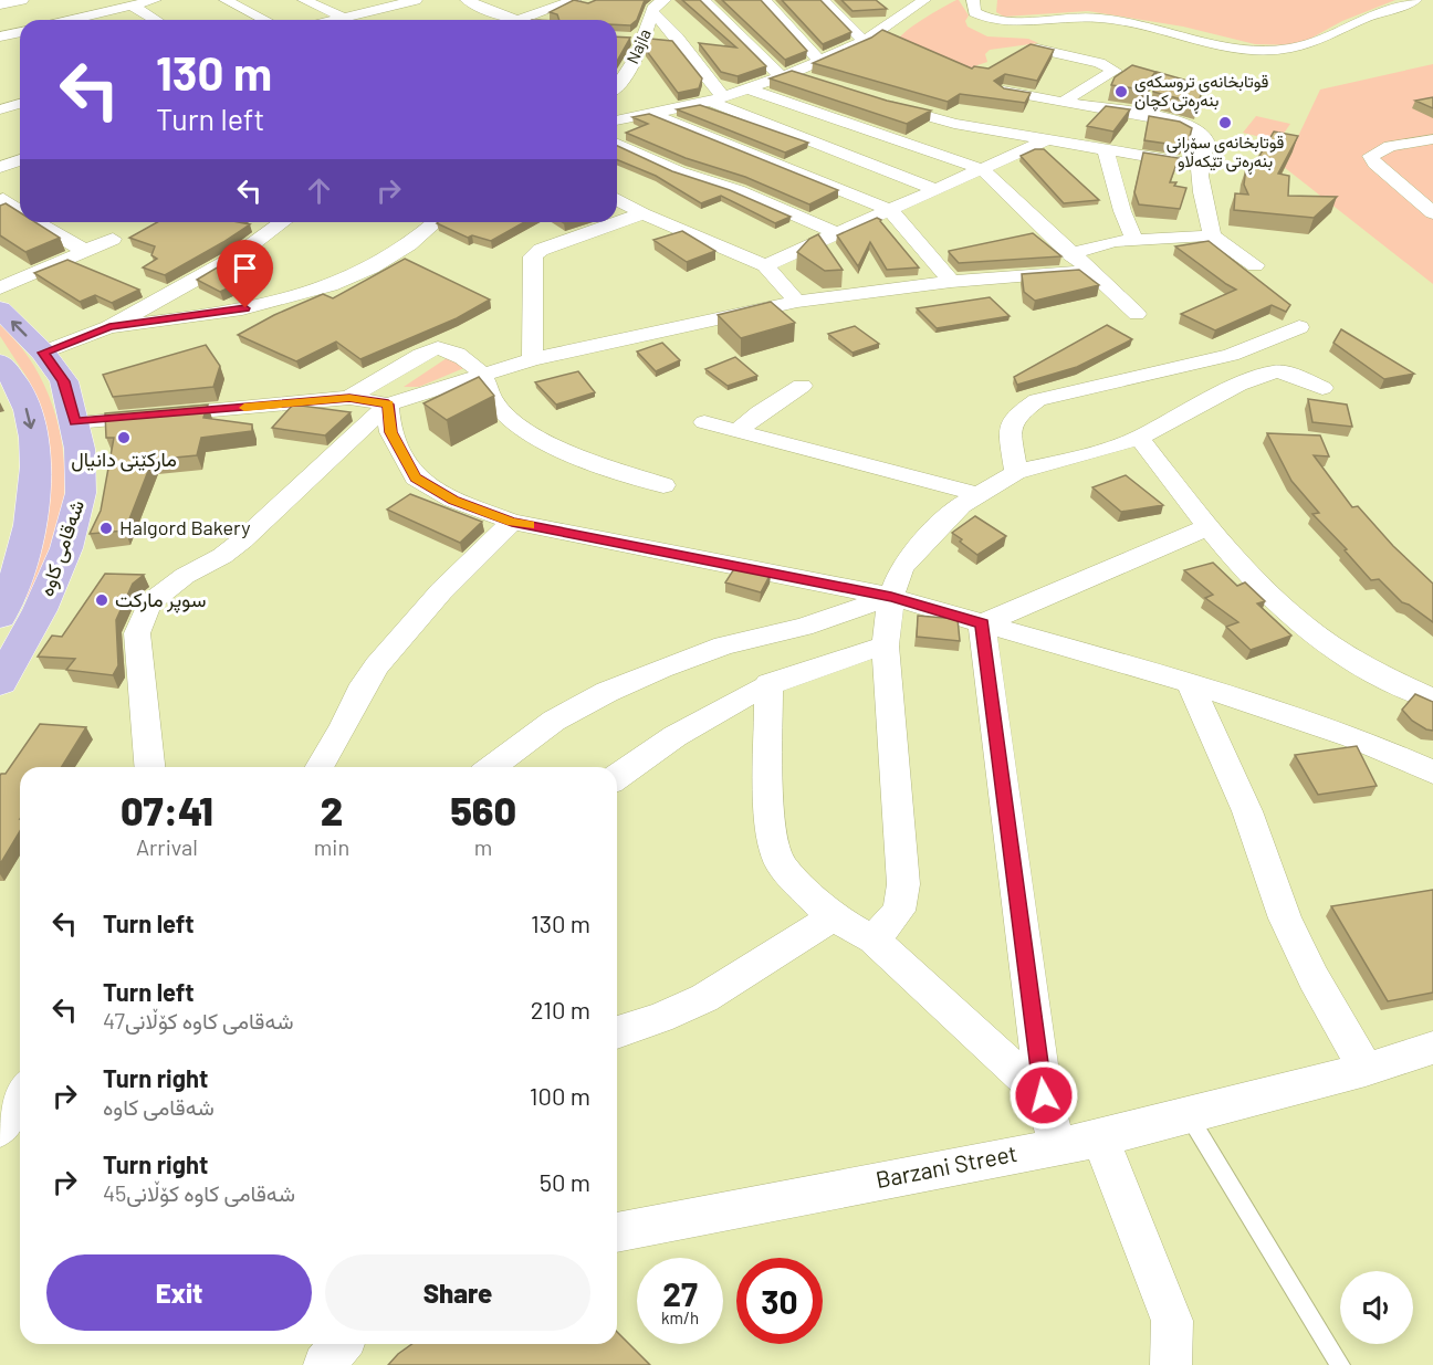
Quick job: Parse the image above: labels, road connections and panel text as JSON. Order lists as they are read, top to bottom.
{
  "streets": {
    "main road": ["شەقامی کاوە"],
    "street": ["Najla", "Barzani Street"]
  },
  "places": [
    "قوتابخانەی تروسکەی بنەڕەتی کچان",
    "قوتابخانەی سۆرانی بنەڕەتی تێکەڵاو",
    "مارکێتی دانیال",
    "Halgord Bakery",
    "سوپر مارکت"
  ],
  "page": {
    "turn": ["130 m", "Turn left"],
    "eta": [
      "07:41",
      "Arrival",
      "2",
      "min",
      "560",
      "m"
    ],
    "list": [
      {
        "name": "Turn left",
        "value": "130 m"
      },
      {
        "name": "Turn left",
        "note": "شەقامی کاوە کۆڵانی47",
        "value": "210 m"
      },
      {
        "name": "Turn right",
        "note": "شەقامی کاوە",
        "value": "100 m"
      },
      {
        "name": "Turn right",
        "note": "شەقامی کاوە کۆڵانی45",
        "value": "50 m"
      }
    ],
    "buttons": ["Exit", "Share"],
    "speed": "27 km/h",
    "limit": "30"
  }
}
